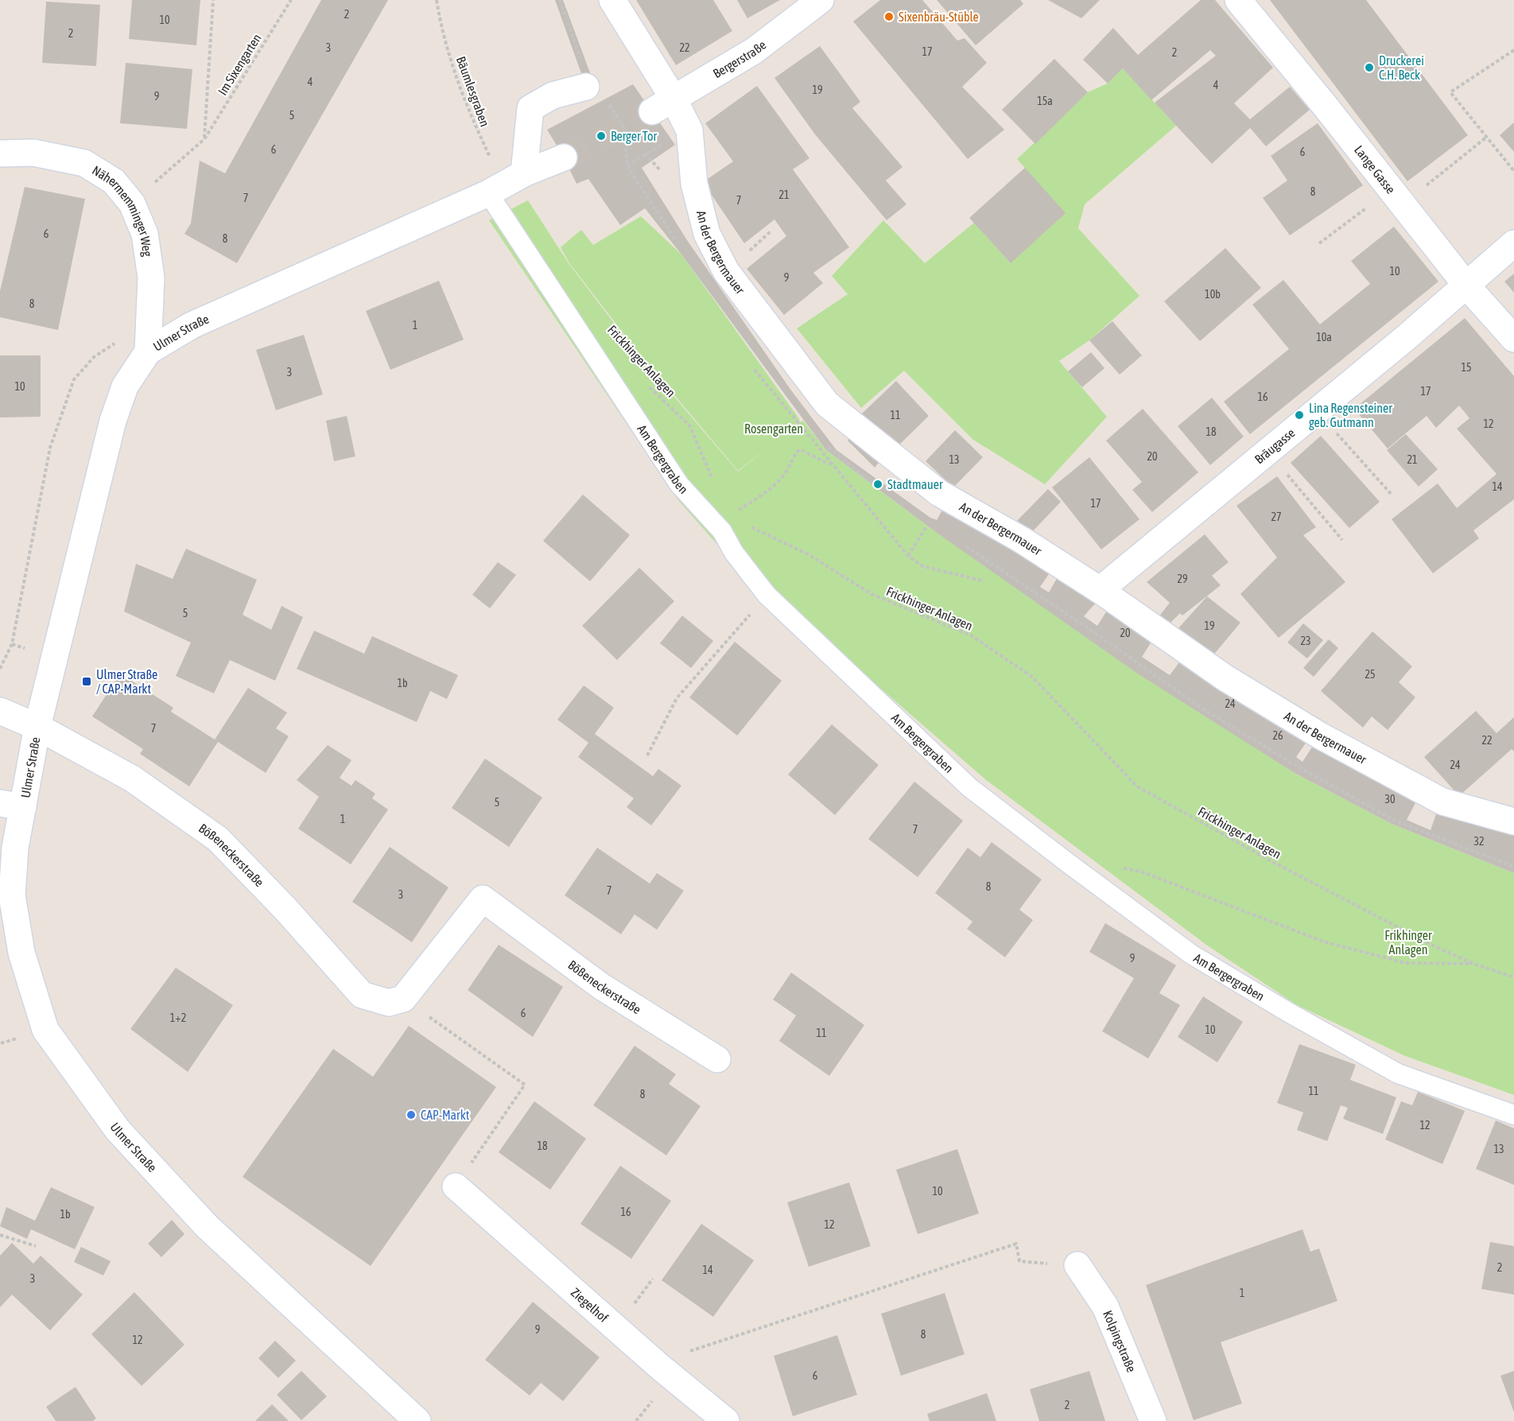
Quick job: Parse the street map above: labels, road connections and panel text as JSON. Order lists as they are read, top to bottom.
{
  "streets": {
    "street": [
      "Bergerstraße",
      "Lange Gasse",
      "Nähermemminger Weg",
      "An der Bergermauer",
      "Ulmer Straße",
      "Bräugasse",
      "Bößeneckerstraße",
      "Ziegelhof",
      "Kolpingstraße"
    ],
    "lane": ["Am Bergergraben"],
    "path": ["Im Sixengarten", "Bäumlesgraben", "Frickhinger Anlagen"]
  },
  "crossings": [
    ["Bergerstraße", "An der Bergermauer"],
    ["Im Sixengarten", "Nähermemminger Weg"],
    ["Bäumlesgraben", "Ulmer Straße"],
    ["Bäumlesgraben", "Am Bergergraben"],
    ["Lange Gasse", "Bräugasse"],
    ["Nähermemminger Weg", "Ulmer Straße"],
    ["An der Bergermauer", "Bräugasse"],
    ["Ulmer Straße", "Am Bergergraben"],
    ["Ulmer Straße", "Bößeneckerstraße"]
  ],
  "parks": ["Rosengarten", "Frikhinger Anlagen"],
  "places": {
    "other": [
      "Sixenbräu-Stüble",
      "Druckerei C.H. Beck",
      "Berger Tor",
      "Lina Regensteiner geb. Gutmann",
      "Stadtmauer",
      "CAP-Markt"
    ],
    "transit": ["Ulmer Straße / CAP-Markt"]
  },
  "house_numbers": [
    "2",
    "10",
    "2",
    "3",
    "22",
    "17",
    "2",
    "4",
    "4",
    "19",
    "9",
    "15a",
    "5",
    "6",
    "6",
    "8",
    "21",
    "7",
    "7",
    "6",
    "8",
    "10",
    "9",
    "10b",
    "8",
    "1",
    "10a",
    "15",
    "3",
    "10",
    "17",
    "16",
    "11",
    "12",
    "18",
    "20",
    "13",
    "21",
    "14",
    "17",
    "27",
    "29",
    "5",
    "19",
    "20",
    "23",
    "25",
    "1b",
    "24",
    "7",
    "26",
    "22",
    "24",
    "30",
    "5",
    "1",
    "7",
    "32",
    "8",
    "7",
    "3",
    "9",
    "6",
    "1+2",
    "10",
    "11",
    "11",
    "8",
    "12",
    "18",
    "13",
    "10",
    "16",
    "1b",
    "12",
    "2",
    "14",
    "3",
    "1",
    "9",
    "8",
    "12",
    "6",
    "2"
  ]
}
